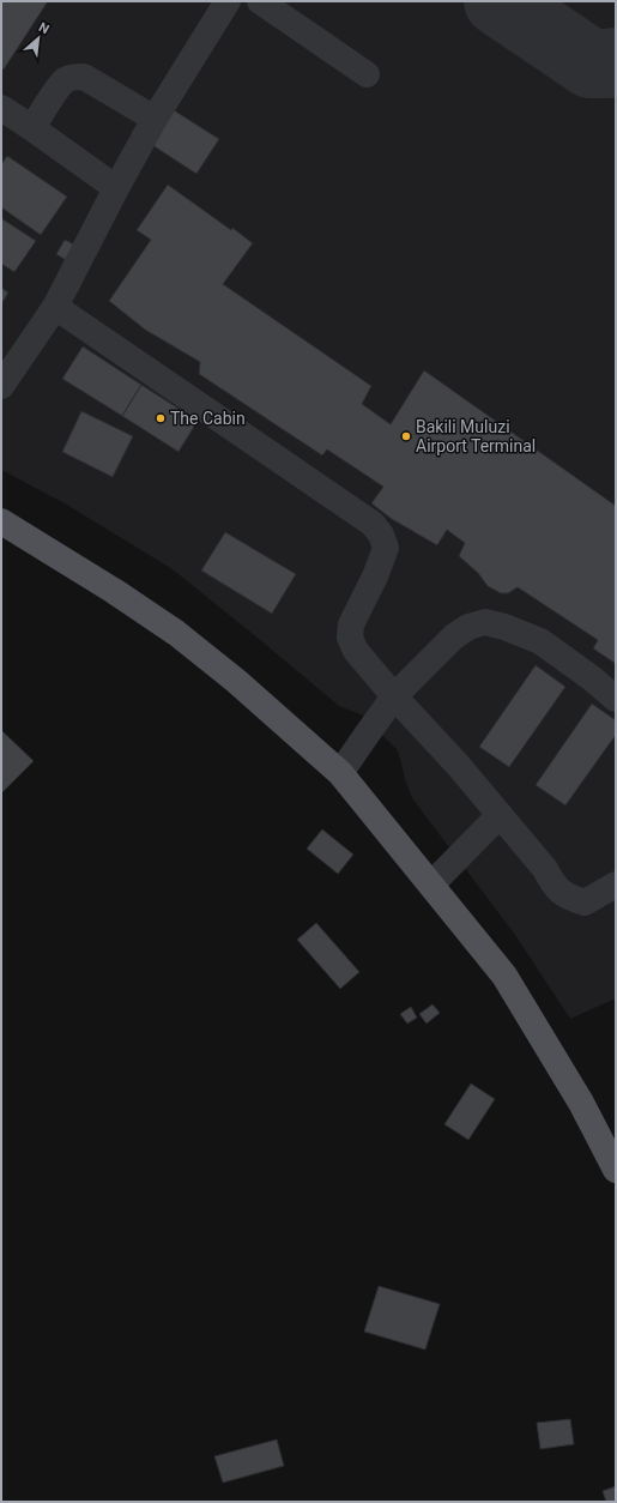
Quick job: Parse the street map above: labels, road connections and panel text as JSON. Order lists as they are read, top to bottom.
{
  "places": ["The Cabin", "Bakili Muluzi Airport Terminal"],
  "north": "top right"
}
